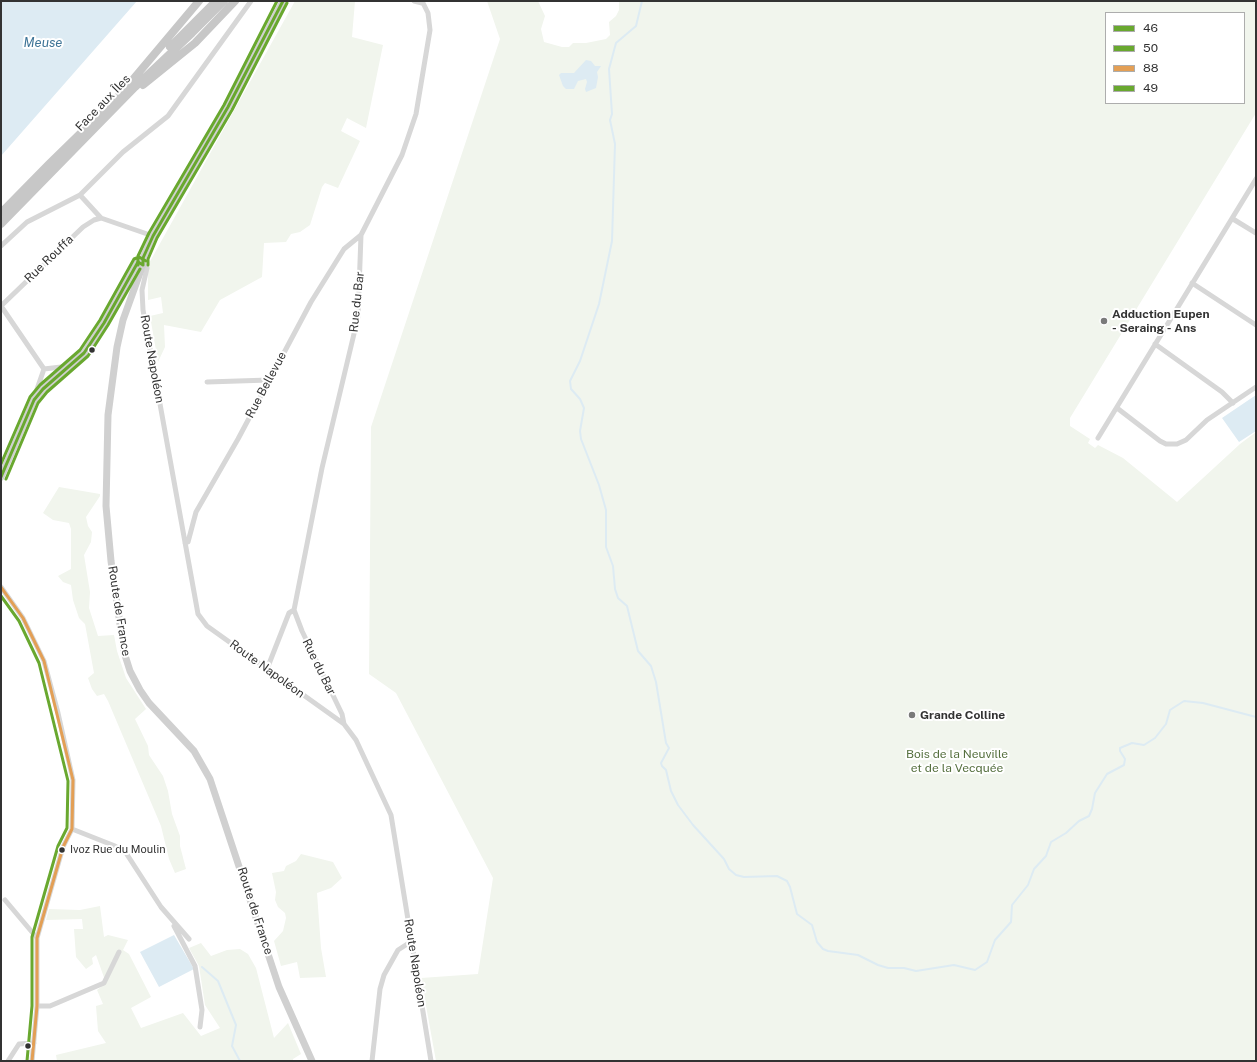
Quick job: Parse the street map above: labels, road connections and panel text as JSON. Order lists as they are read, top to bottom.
{
  "streets": {
    "highway": ["Face aux Îles"],
    "main road": ["Route de France"],
    "street": [
      "Rue Rouffa",
      "Rue du Bar",
      "Route Napoléon",
      "Rue Bellevue"
    ]
  },
  "crossings": [
    ["Rue du Bar", "Route Napoléon"],
    ["Rue du Bar", "Rue Bellevue"],
    ["Route Napoléon", "Rue Bellevue"],
    ["Route Napoléon", "Route de France"]
  ],
  "water": ["Meuse"],
  "parks": ["Bois de la Neuville et de la Vecquée"],
  "places": ["Adduction Eupen - Seraing - Ans", "Grande Colline", "Ivoz Rue du Moulin"],
  "lines": [
    "transit line 46",
    "transit line 49",
    "transit line 50",
    "transit line 88"
  ],
  "legend": [
    "46",
    "50",
    "88",
    "49"
  ]
}
